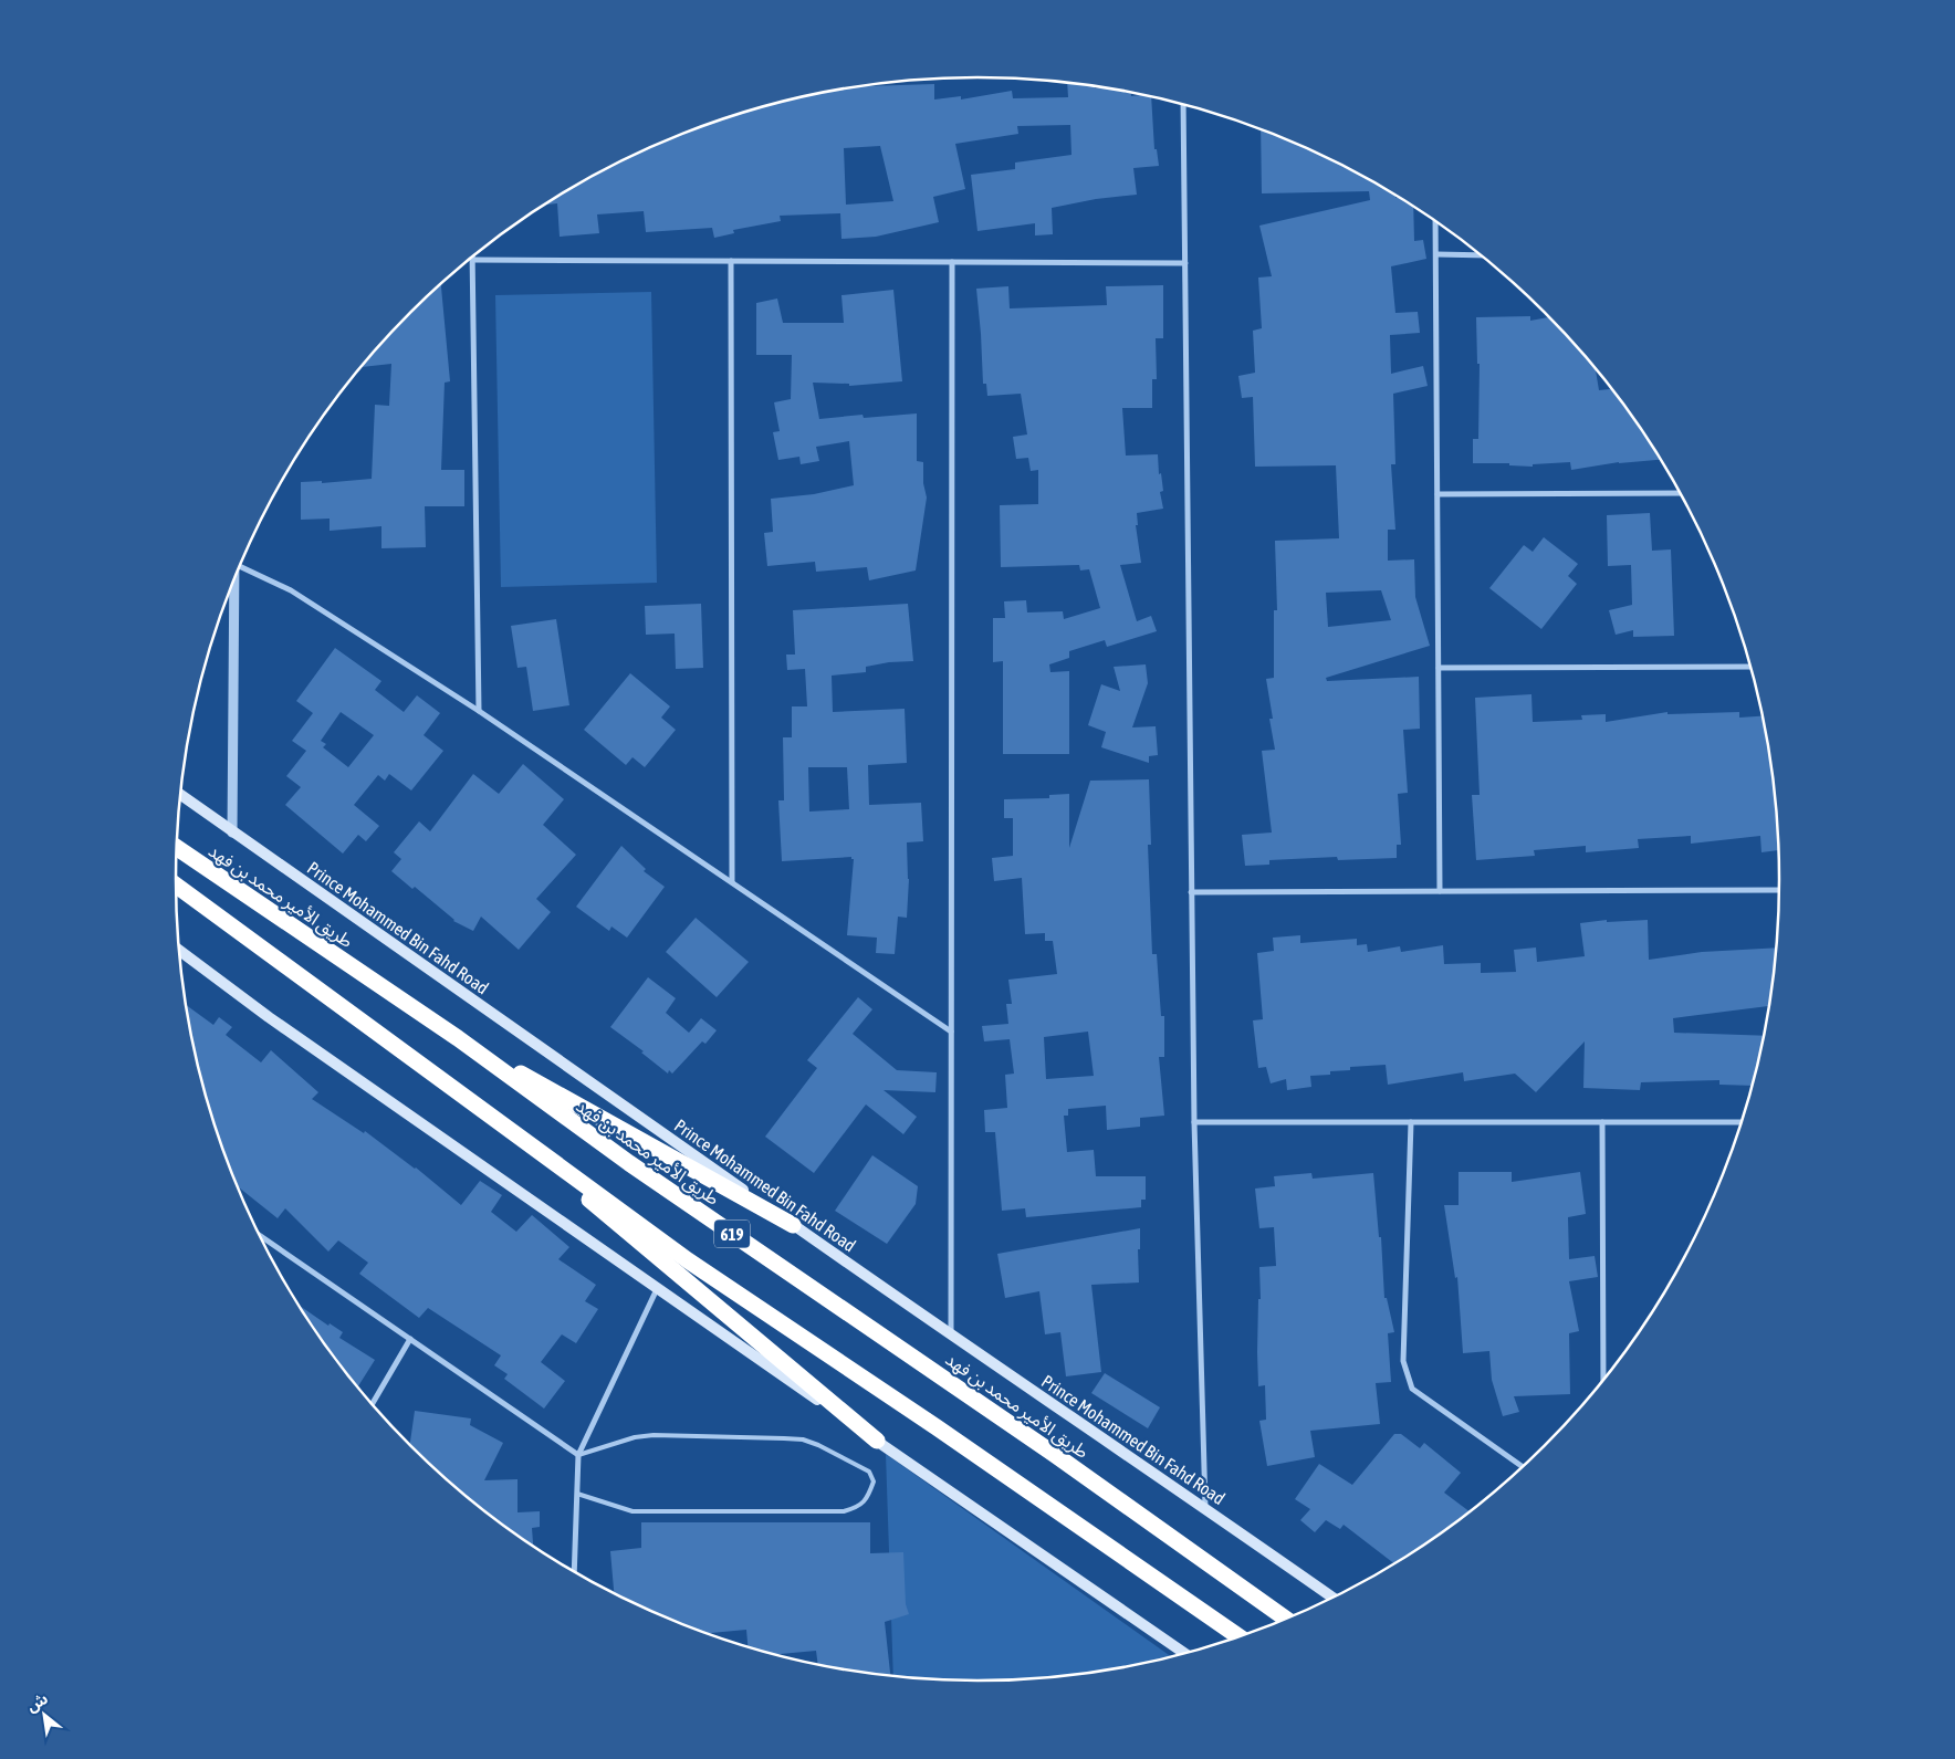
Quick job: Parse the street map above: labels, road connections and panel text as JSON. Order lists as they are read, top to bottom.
{
  "streets": {
    "highway": ["طريق الأمير محمد بن فهد", "619"],
    "main road": ["Prince Mohammed Bin Fahd Road"]
  },
  "north": "top left"
}
